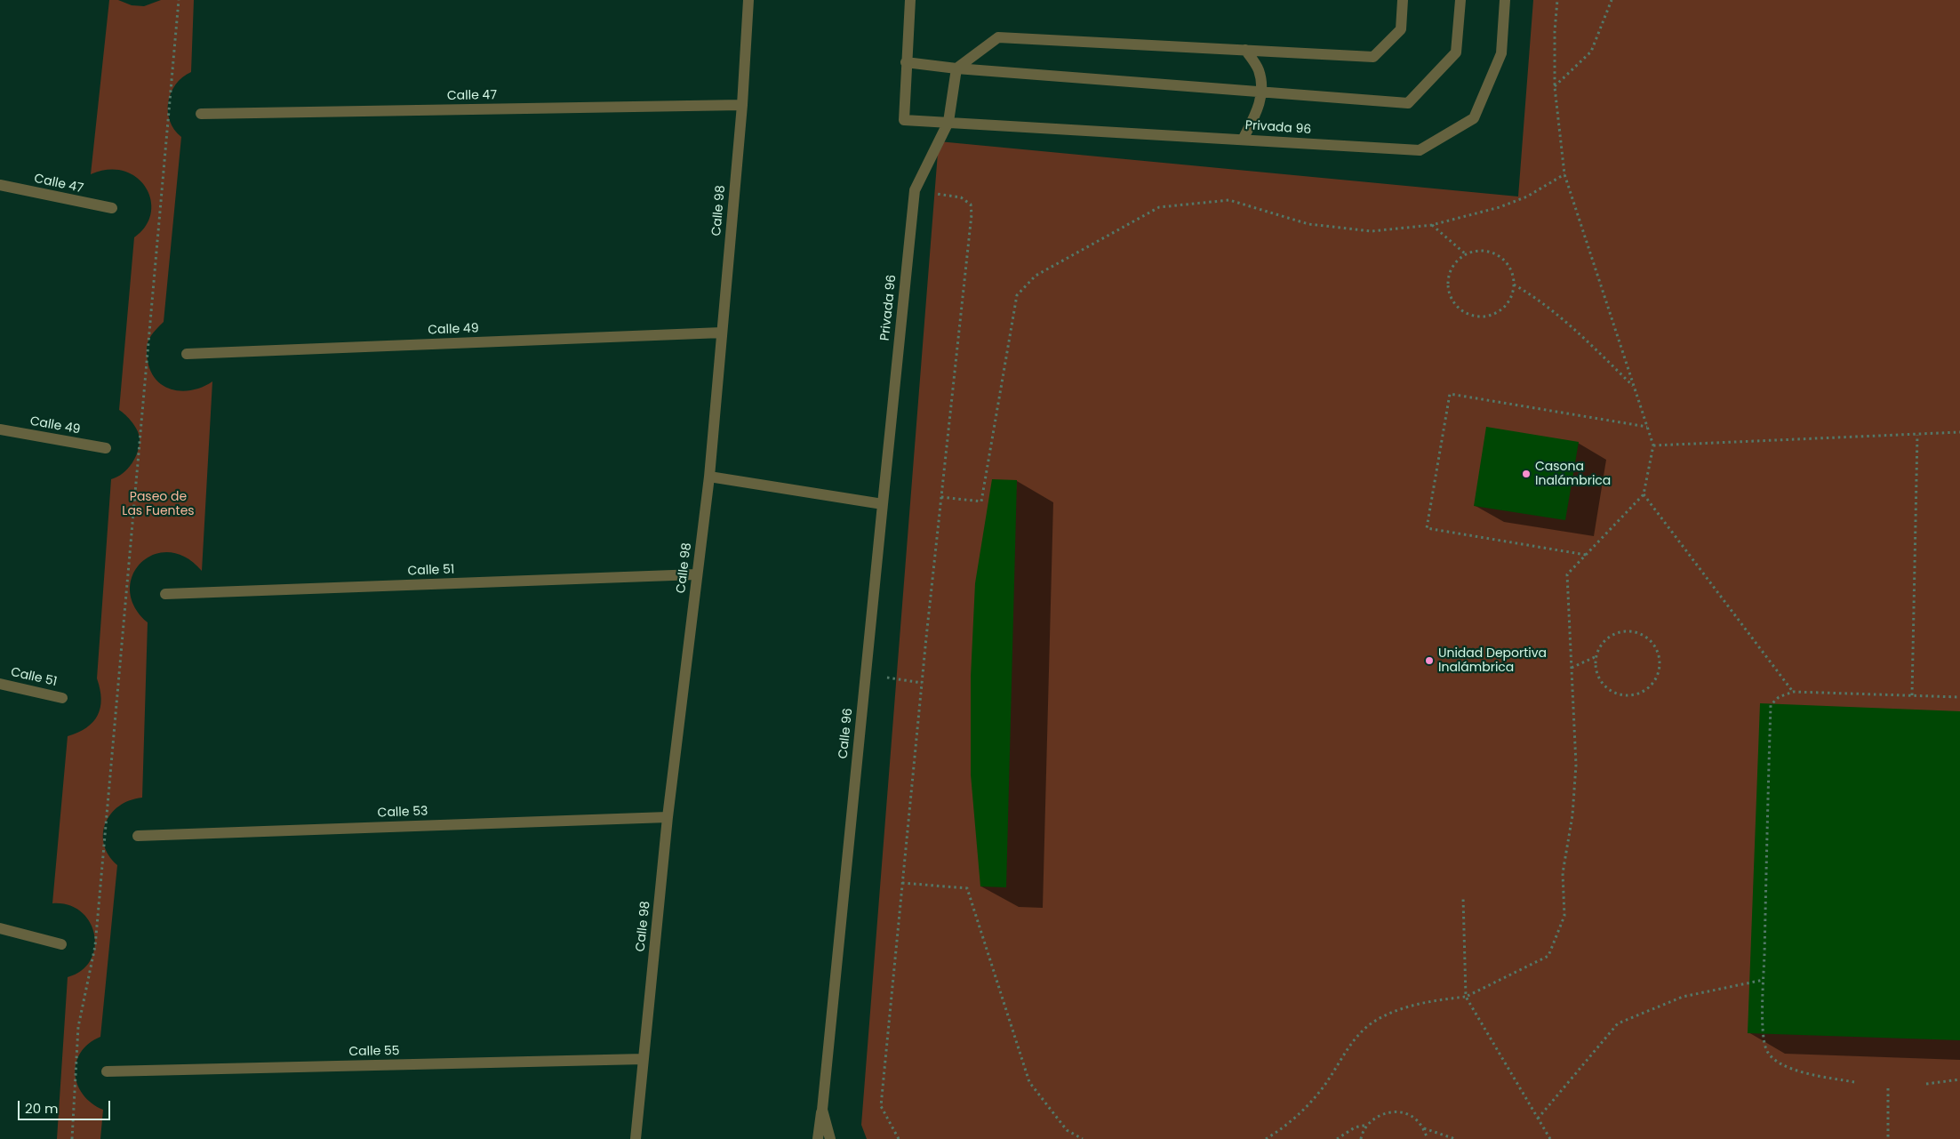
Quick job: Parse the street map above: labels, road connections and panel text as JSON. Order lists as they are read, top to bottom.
{
  "streets": {
    "street": [
      "Calle 47",
      "Privada 96",
      "Calle 98",
      "Calle 49",
      "Calle 51",
      "Calle 96",
      "Calle 53",
      "Calle 55"
    ]
  },
  "crossings": [
    ["Calle 47", "Calle 98"],
    ["Privada 96", "Calle 96"],
    ["Calle 98", "Calle 49"],
    ["Calle 98", "Calle 51"],
    ["Calle 98", "Calle 53"],
    ["Calle 98", "Calle 55"]
  ],
  "parks": ["Paseo de Las Fuentes"],
  "places": ["Casona Inalámbrica", "Unidad Deportiva Inalámbrica"],
  "scale_bar": "20 m"
}
